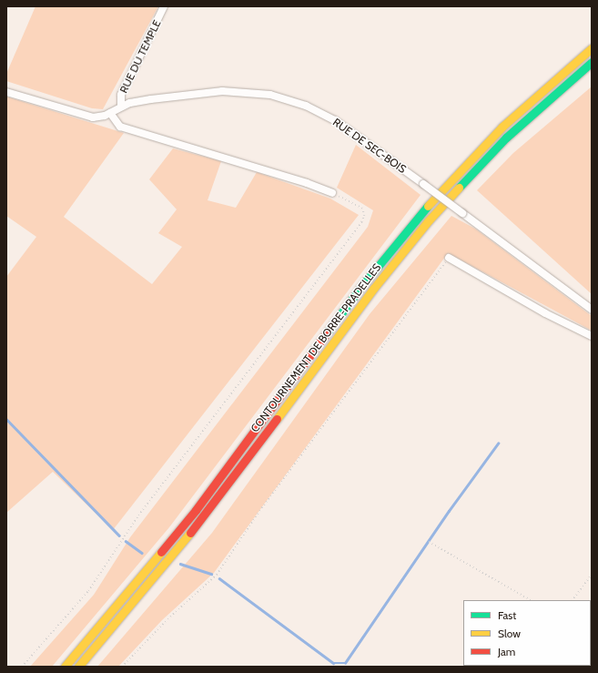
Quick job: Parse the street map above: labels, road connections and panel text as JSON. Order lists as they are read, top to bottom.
{
  "streets": {
    "highway": ["CONTOURNEMENT DE BORRE-PRADELLES"],
    "street": ["RUE DU TEMPLE", "RUE DE SEC-BOIS"]
  },
  "crossings": [
    ["RUE DU TEMPLE", "RUE DE SEC-BOIS"]
  ],
  "legend": ["Fast", "Slow", "Jam"]
}
